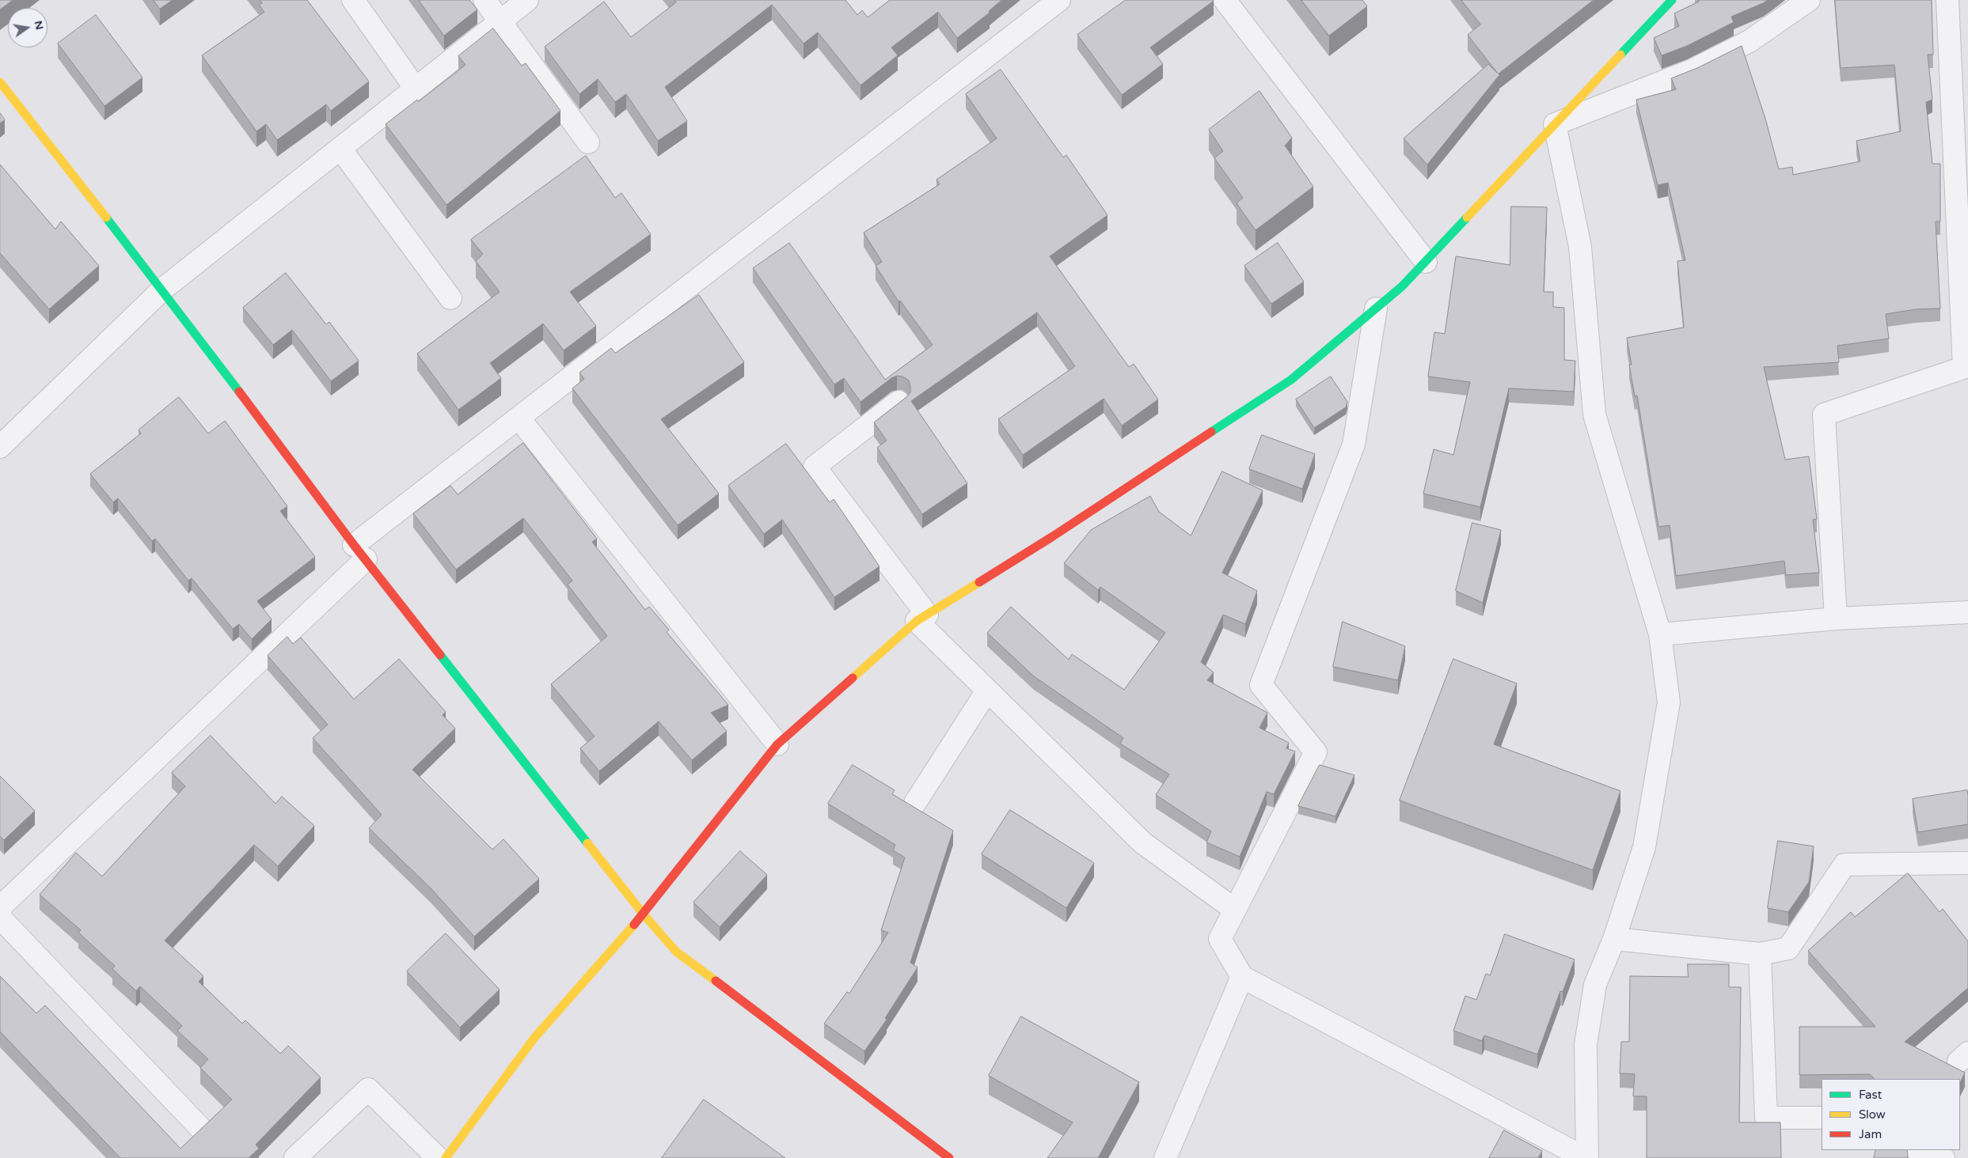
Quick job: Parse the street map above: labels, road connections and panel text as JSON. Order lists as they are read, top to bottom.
{
  "legend": ["Fast", "Slow", "Jam"],
  "north": "right"
}
